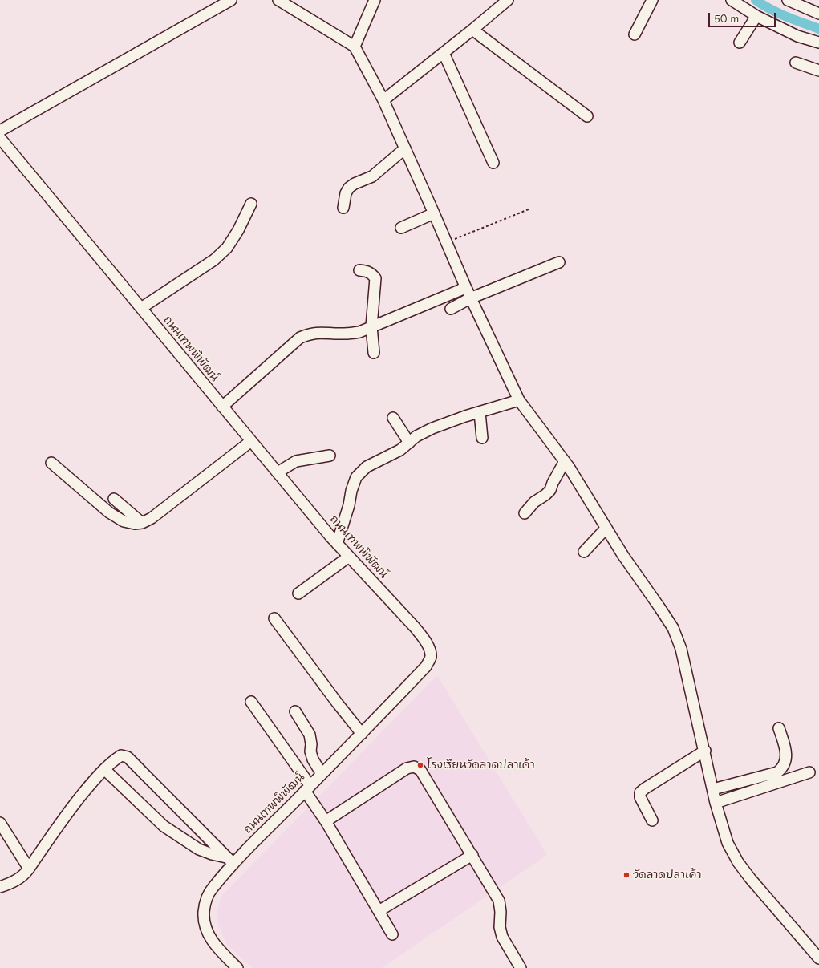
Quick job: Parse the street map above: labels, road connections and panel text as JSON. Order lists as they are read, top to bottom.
{
  "streets": {
    "street": ["ถนนเทพพิพัฒน์"]
  },
  "places": ["โรงเรียนวัดลาดปลาเค้า", "วัดลาดปลาเค้า"],
  "scale_bar": "50 m"
}
